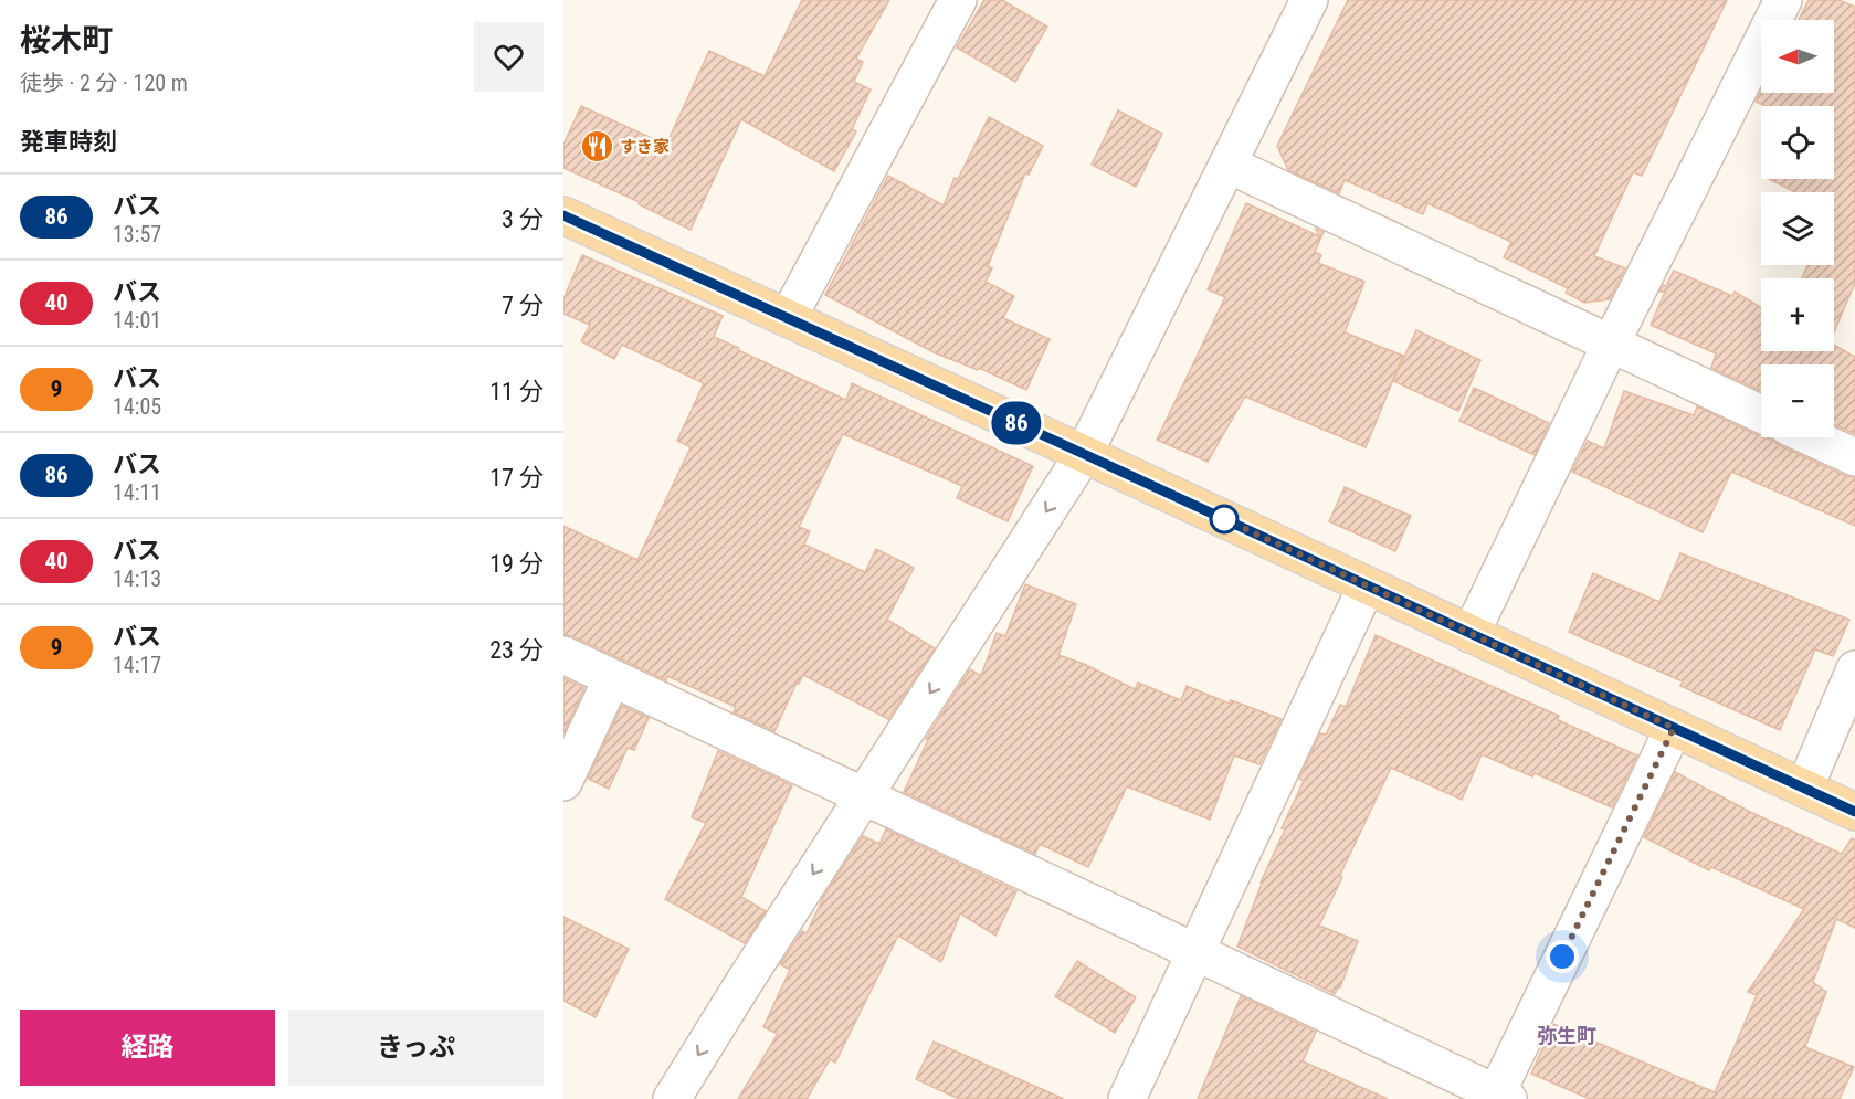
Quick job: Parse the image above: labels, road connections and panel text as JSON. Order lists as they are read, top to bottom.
{
  "districts": ["弥生町"],
  "places": {
    "restaurant": ["すき家"]
  },
  "lines": ["bus line 86"],
  "north": "left",
  "page": {
    "heading": [
      ["桜木町", "徒歩 · 2 分 · 120 m"],
      "発車時刻"
    ],
    "on_map": "86",
    "map_buttons": ["+", "−"],
    "list": [
      {
        "mark": "86",
        "name": "バス",
        "note": "13:57",
        "value": "3 分"
      },
      {
        "mark": "40",
        "name": "バス",
        "note": "14:01",
        "value": "7 分"
      },
      {
        "mark": "9",
        "name": "バス",
        "note": "14:05",
        "value": "11 分"
      },
      {
        "mark": "86",
        "name": "バス",
        "note": "14:11",
        "value": "17 分"
      },
      {
        "mark": "40",
        "name": "バス",
        "note": "14:13",
        "value": "19 分"
      },
      {
        "mark": "9",
        "name": "バス",
        "note": "14:17",
        "value": "23 分"
      }
    ],
    "buttons": ["経路", "きっぷ"]
  }
}
